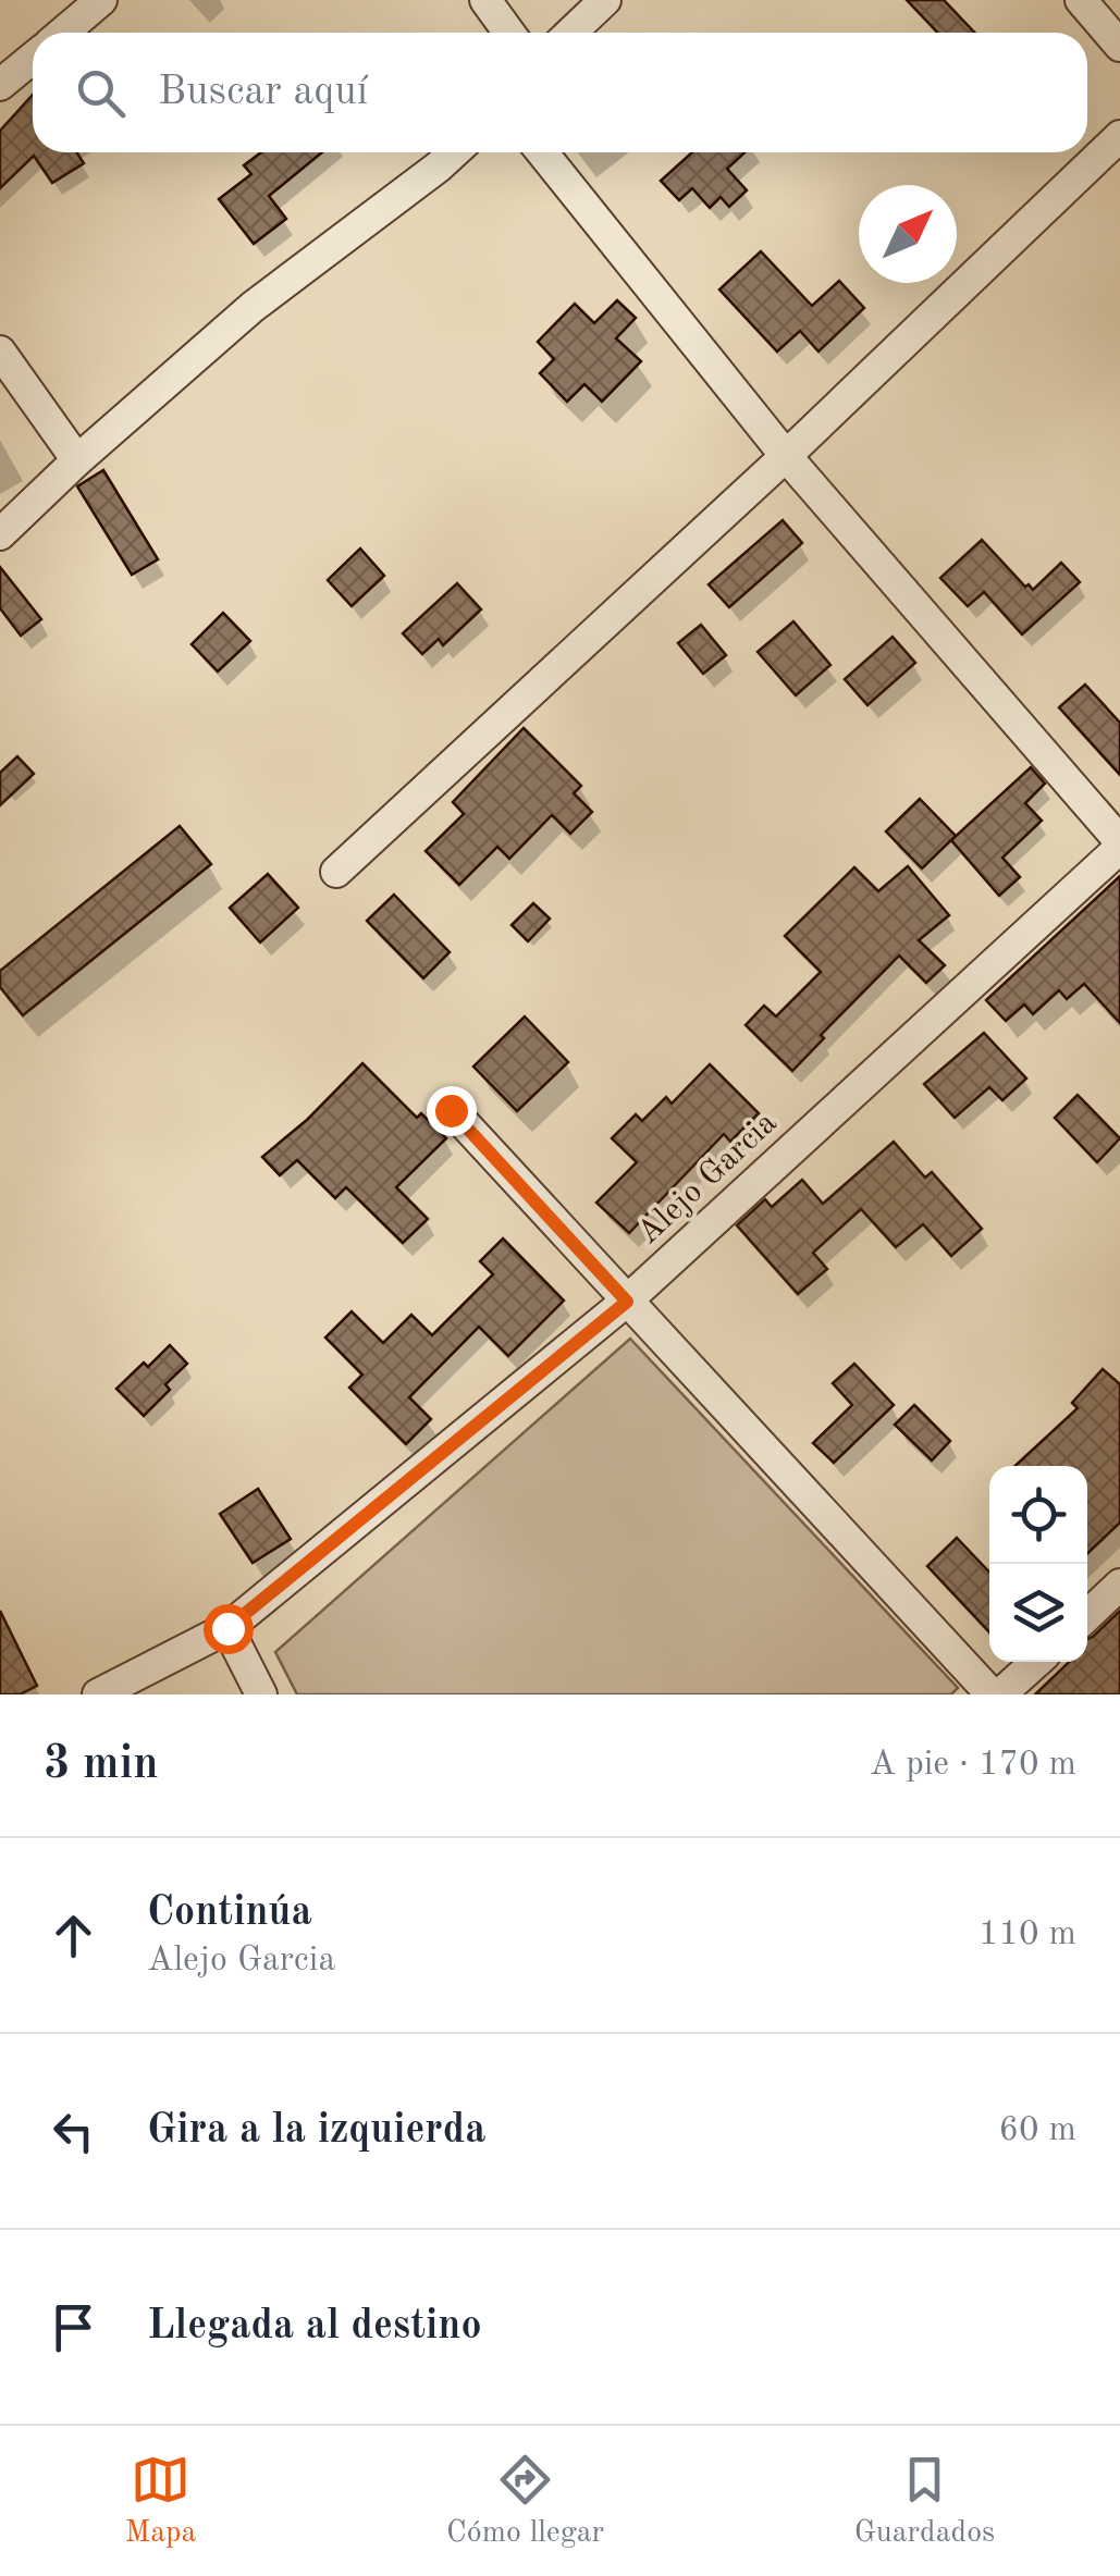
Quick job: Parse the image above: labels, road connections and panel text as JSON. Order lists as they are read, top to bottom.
{
  "streets": {
    "street": ["Alejo Garcia"]
  },
  "north": "top right",
  "page": {
    "search": "Buscar aquí",
    "heading": ["3 min", "A pie · 170 m"],
    "list": [
      ["Continúa", "Alejo Garcia", "110 m"],
      ["Gira a la izquierda", "60 m"],
      "Llegada al destino"
    ],
    "nav": ["Mapa", "Cómo llegar", "Guardados"]
  }
}
